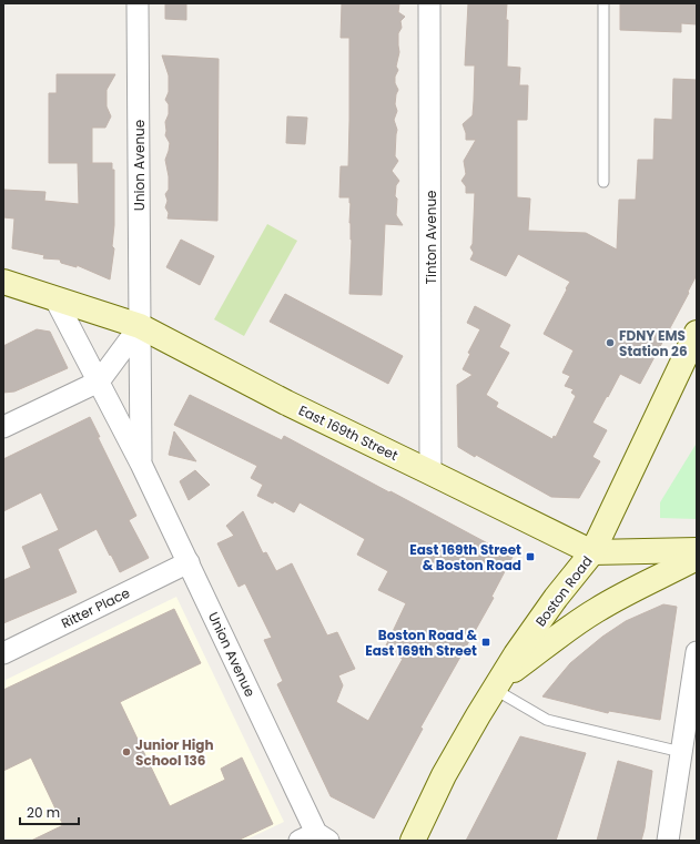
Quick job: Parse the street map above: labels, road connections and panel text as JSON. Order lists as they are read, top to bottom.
{
  "streets": {
    "main road": ["East 169th Street", "Boston Road"],
    "street": ["Union Avenue", "Tinton Avenue", "Ritter Place"]
  },
  "crossings": [
    ["Union Avenue", "East 169th Street"],
    ["Union Avenue", "Ritter Place"],
    ["Tinton Avenue", "East 169th Street"],
    ["East 169th Street", "Boston Road"]
  ],
  "places": {
    "other": ["FDNY EMS Station 26", "Junior High School 136"],
    "transit": ["East 169th Street & Boston Road", "Boston Road & East 169th Street"]
  },
  "scale_bar": "20 m"
}
